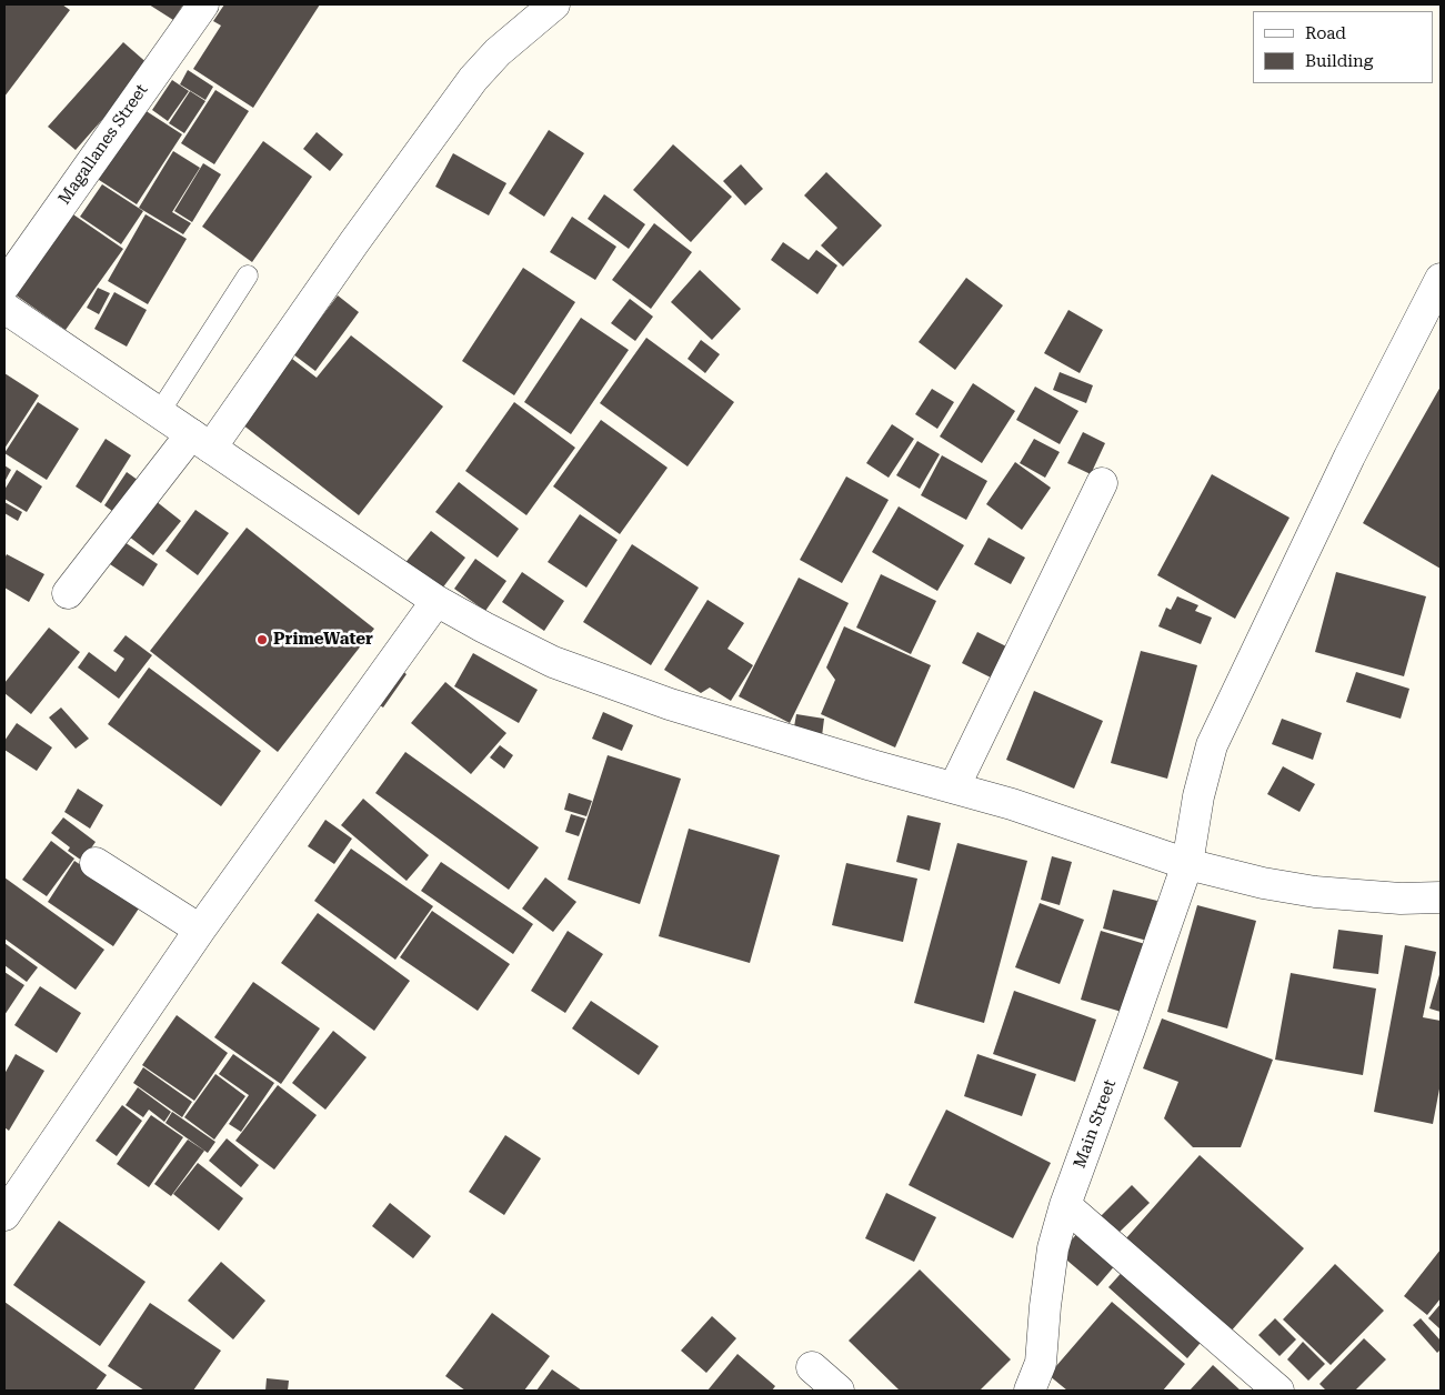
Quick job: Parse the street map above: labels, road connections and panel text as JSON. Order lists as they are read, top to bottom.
{
  "streets": {
    "street": ["Magallanes Street", "Main Street"]
  },
  "places": ["PrimeWater"],
  "legend": ["Road", "Building"]
}
